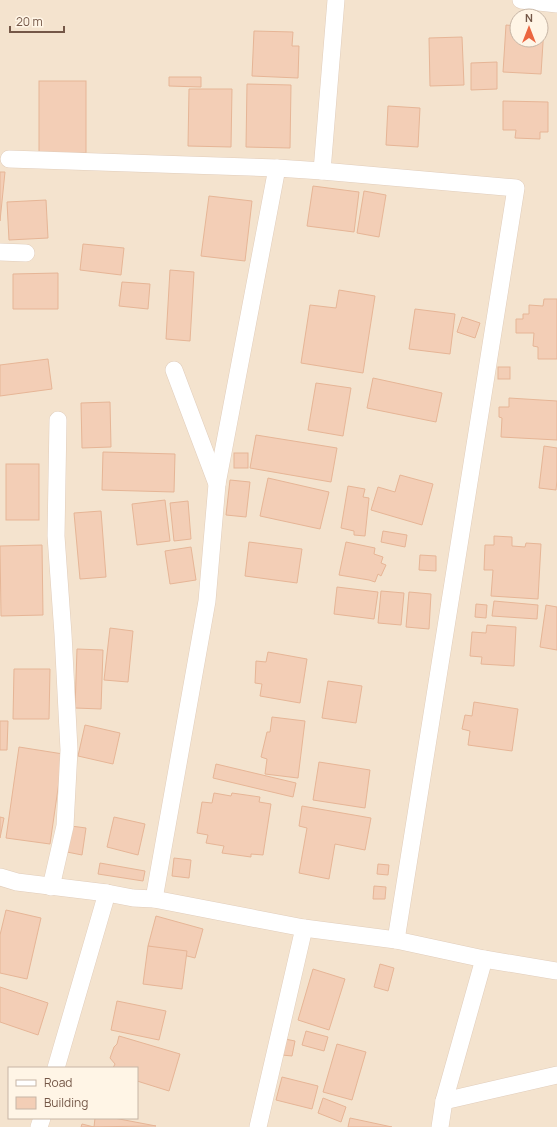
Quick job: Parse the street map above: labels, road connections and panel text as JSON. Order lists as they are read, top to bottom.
{
  "legend": ["Road", "Building"],
  "scale_bar": "20 m",
  "north": "top"
}
